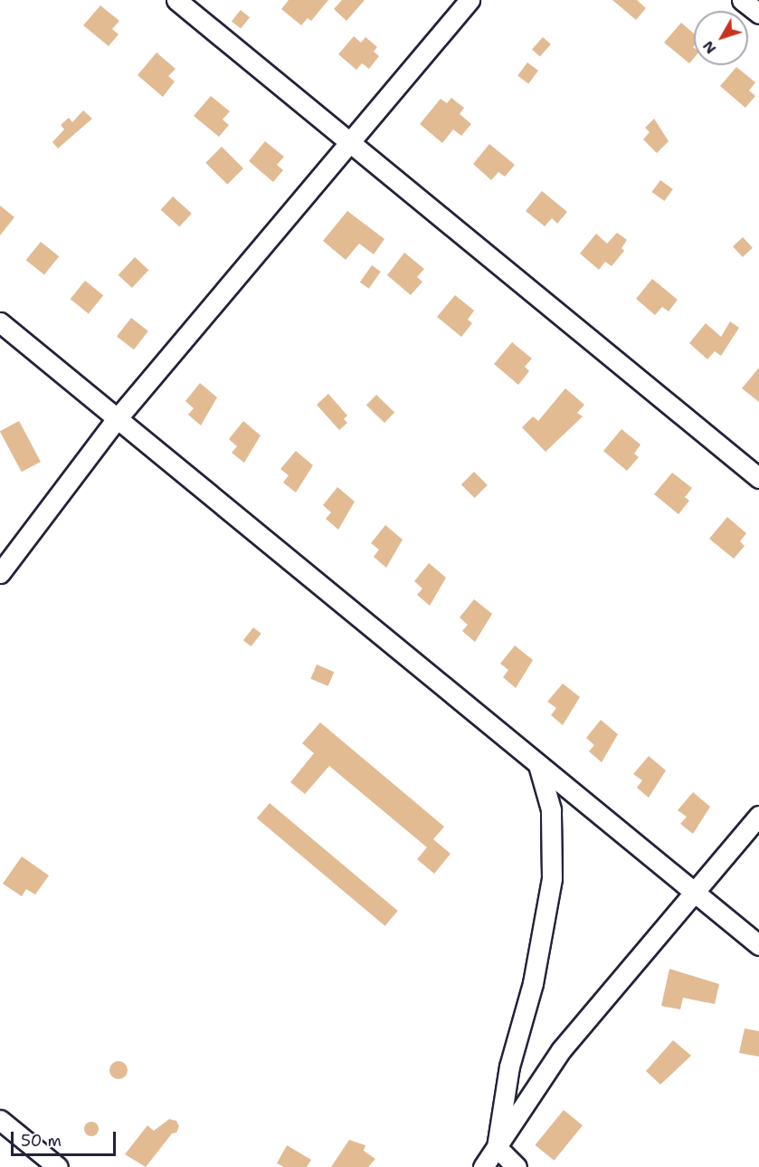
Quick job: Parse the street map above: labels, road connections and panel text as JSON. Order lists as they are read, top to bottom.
{
  "scale_bar": "50 m",
  "north": "bottom left"
}
